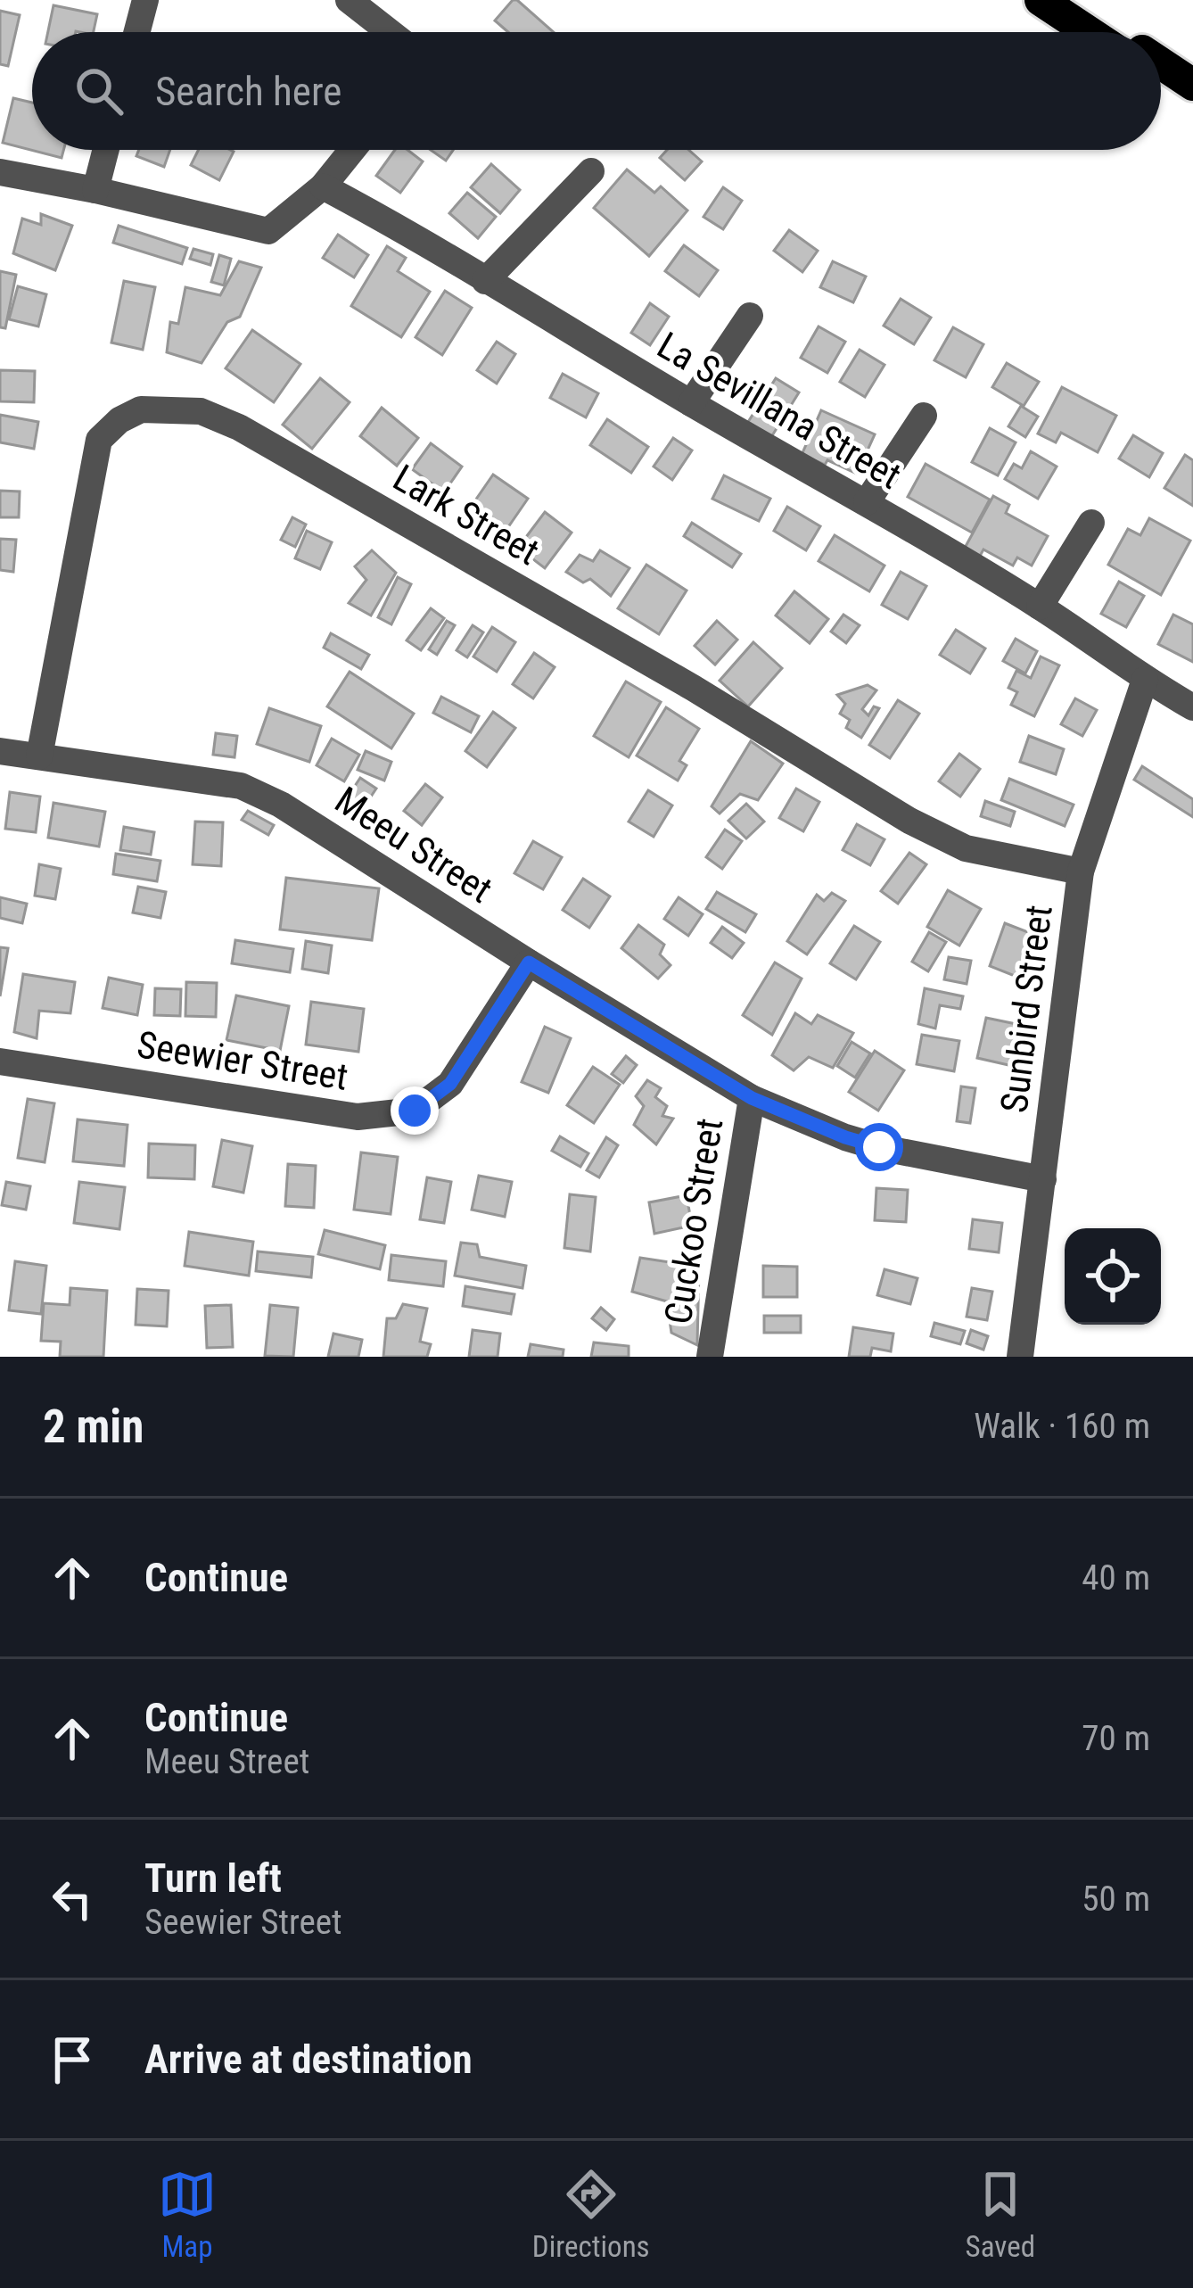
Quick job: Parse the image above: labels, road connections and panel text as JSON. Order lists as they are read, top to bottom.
{
  "streets": {
    "street": [
      "La Sevillana Street",
      "Lark Street",
      "Meeu Street",
      "Sunbird Street",
      "Seewier Street",
      "Cuckoo Street"
    ]
  },
  "crossings": [
    ["La Sevillana Street", "Sunbird Street"],
    ["Lark Street", "Meeu Street"],
    ["Lark Street", "Sunbird Street"],
    ["Meeu Street", "Sunbird Street"],
    ["Meeu Street", "Seewier Street"],
    ["Meeu Street", "Cuckoo Street"]
  ],
  "page": {
    "search": "Search here",
    "heading": ["2 min", "Walk · 160 m"],
    "list": [
      ["Continue", "40 m"],
      ["Continue", "Meeu Street", "70 m"],
      ["Turn left", "Seewier Street", "50 m"],
      "Arrive at destination"
    ],
    "nav": ["Map", "Directions", "Saved"]
  }
}
